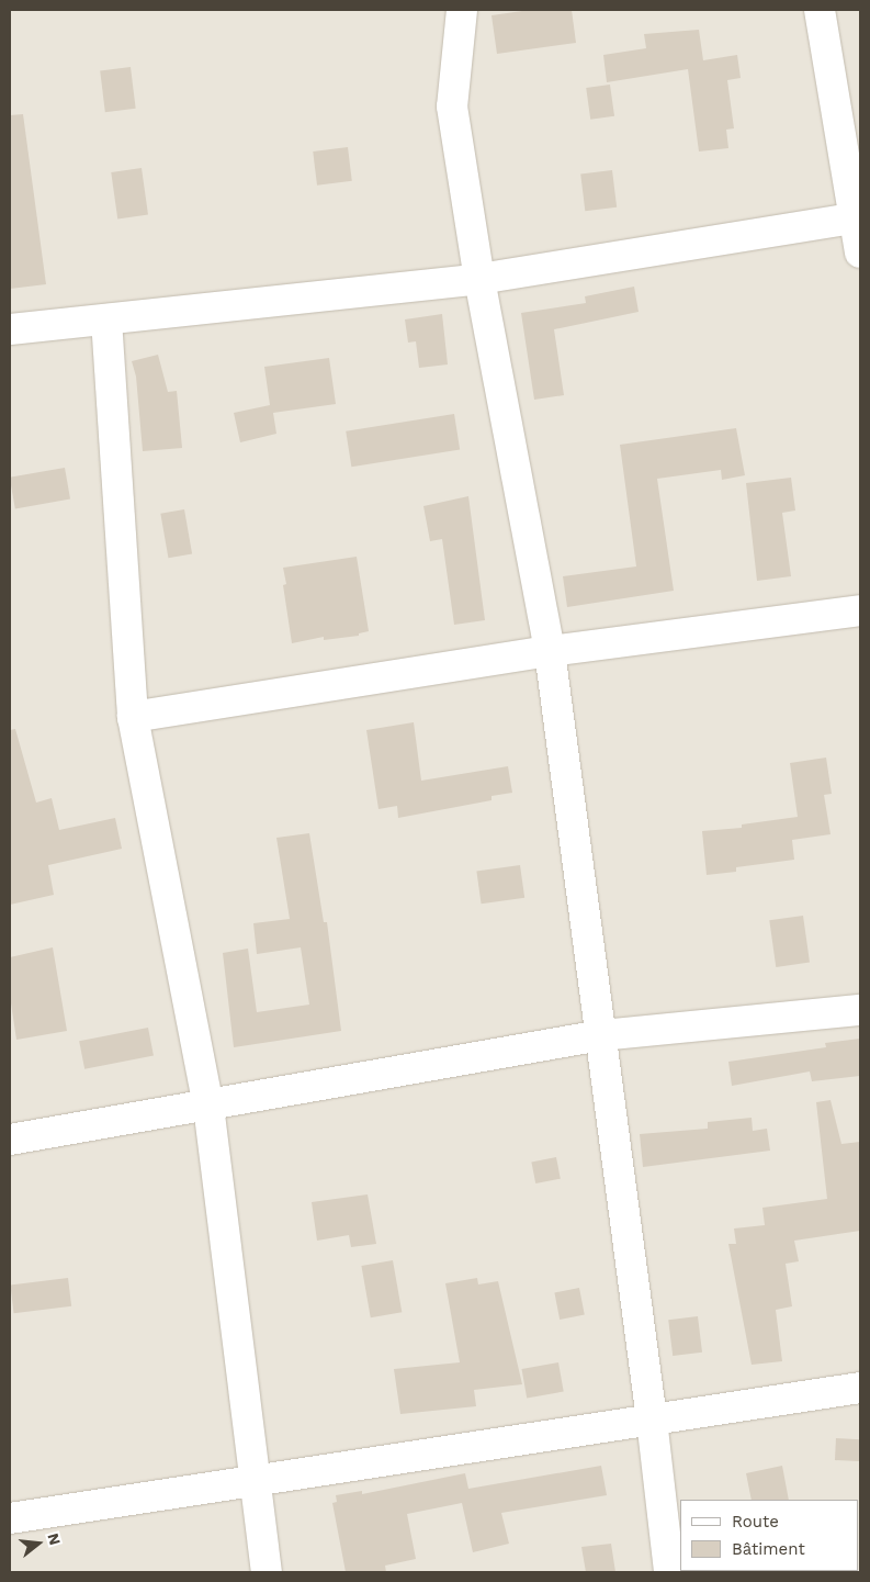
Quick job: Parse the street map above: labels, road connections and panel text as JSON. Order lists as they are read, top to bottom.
{
  "legend": ["Route", "Bâtiment"],
  "north": "right"
}
